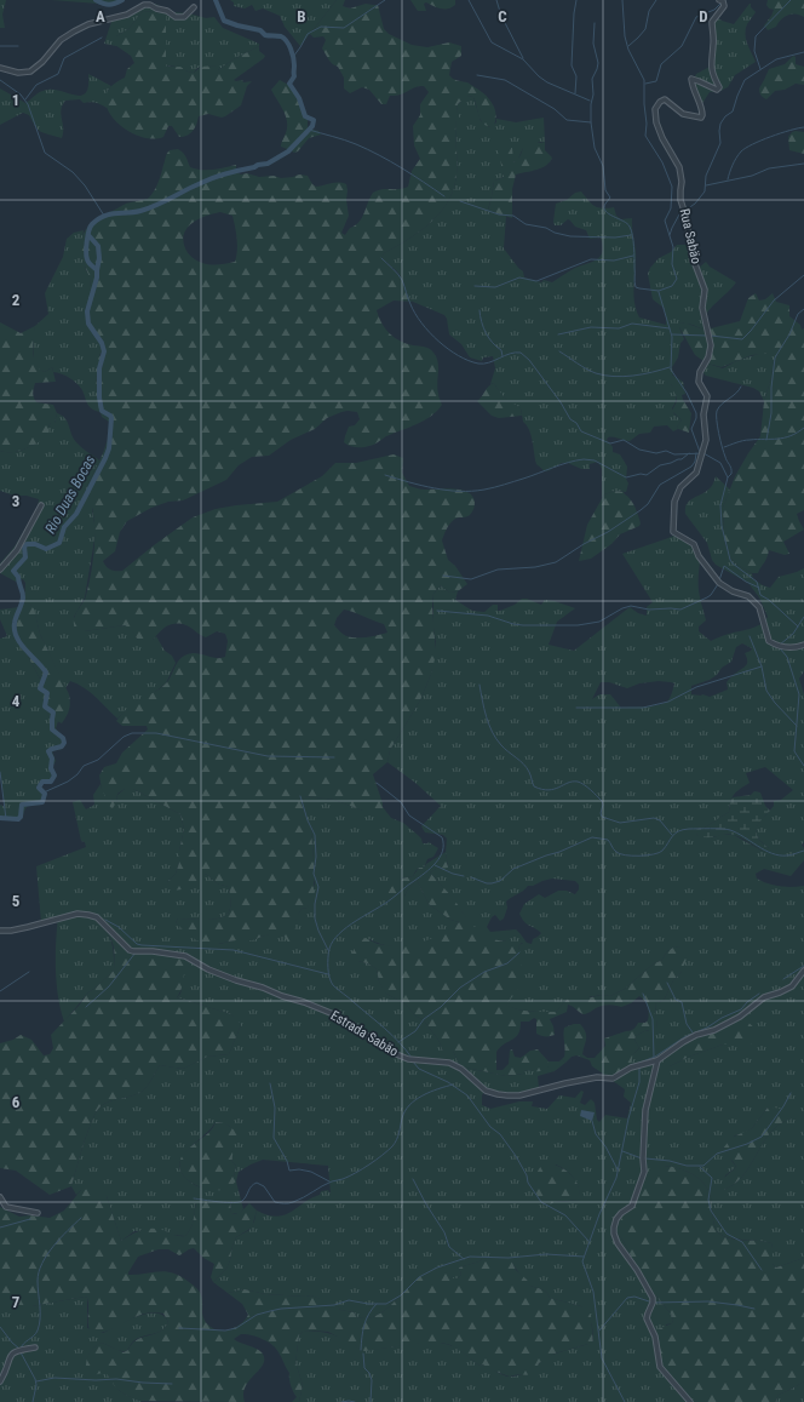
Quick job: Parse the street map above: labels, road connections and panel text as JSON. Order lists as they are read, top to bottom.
{
  "streets": {
    "street": ["Rua Sabäo", "Estrada Sabäo"]
  },
  "water": ["Rio Duas Bocas"],
  "grid": {
    "columns": [
      "A",
      "B",
      "C",
      "D"
    ],
    "rows": [
      "1",
      "2",
      "3",
      "4",
      "5",
      "6",
      "7"
    ]
  }
}
